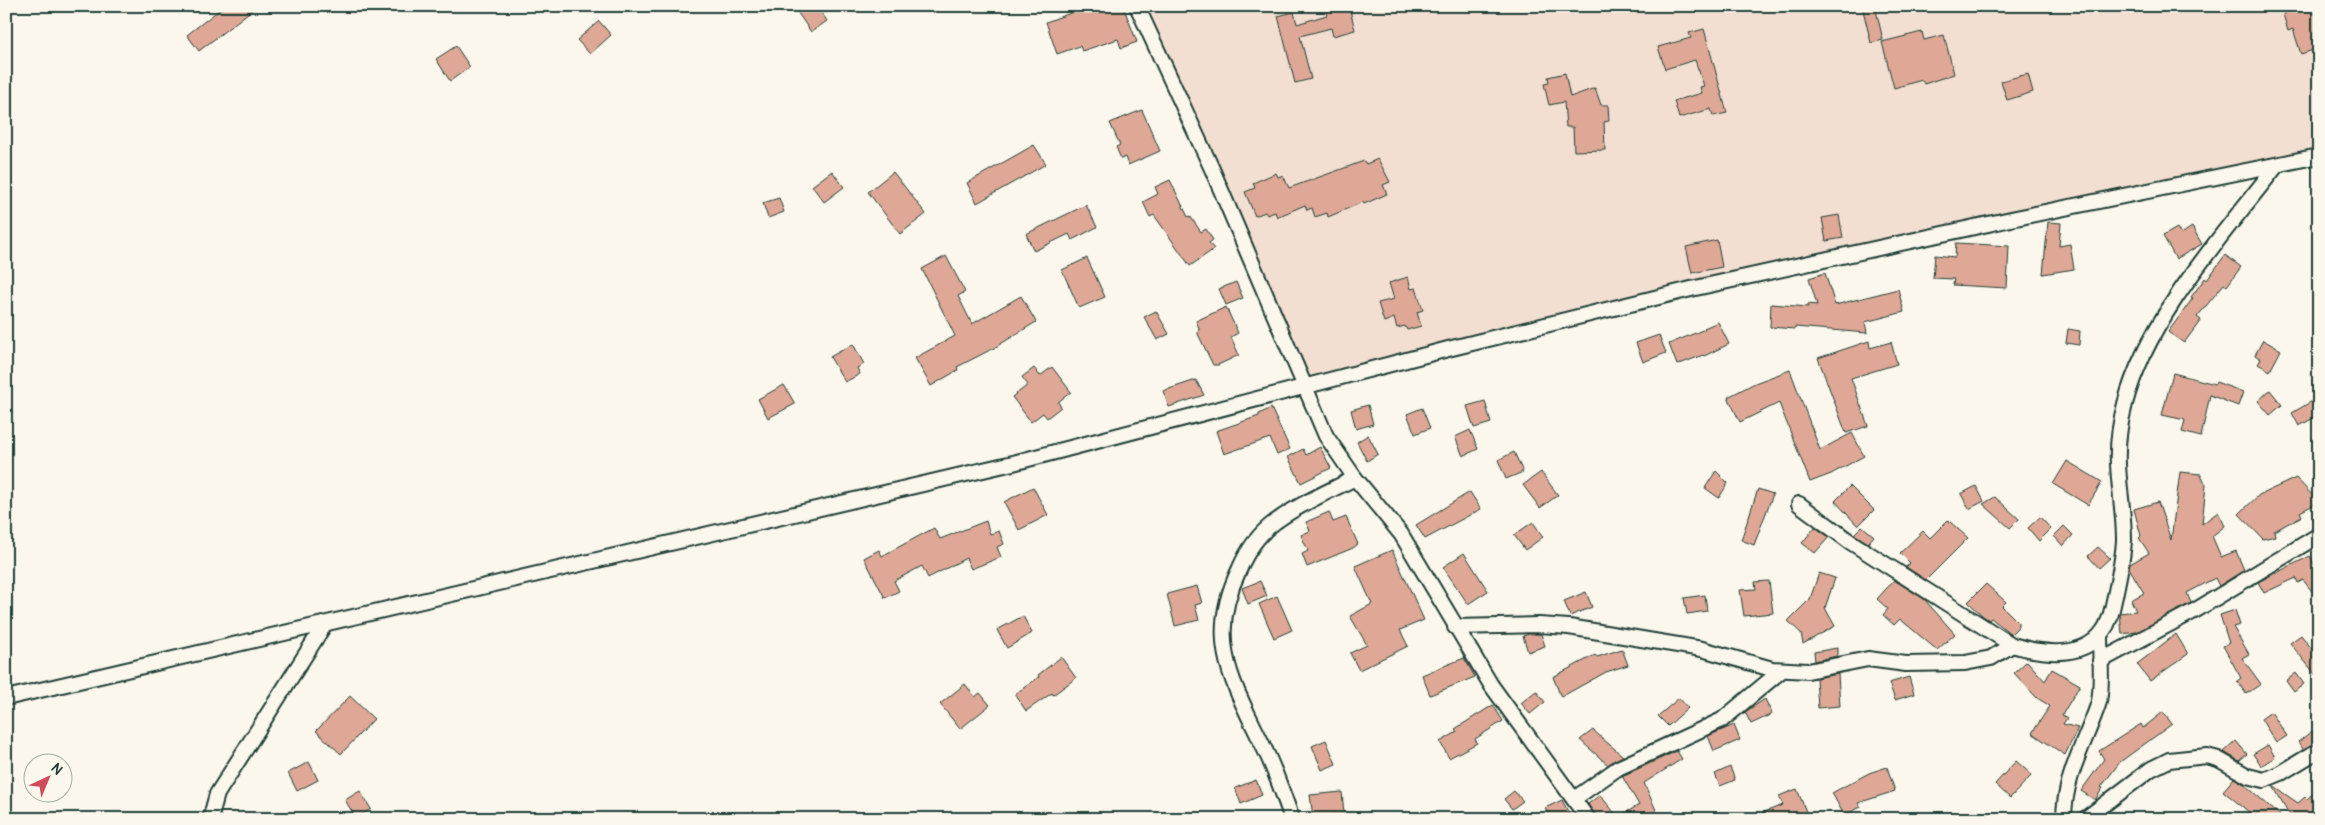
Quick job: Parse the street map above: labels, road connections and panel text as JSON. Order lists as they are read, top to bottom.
{
  "north": "top right"
}
